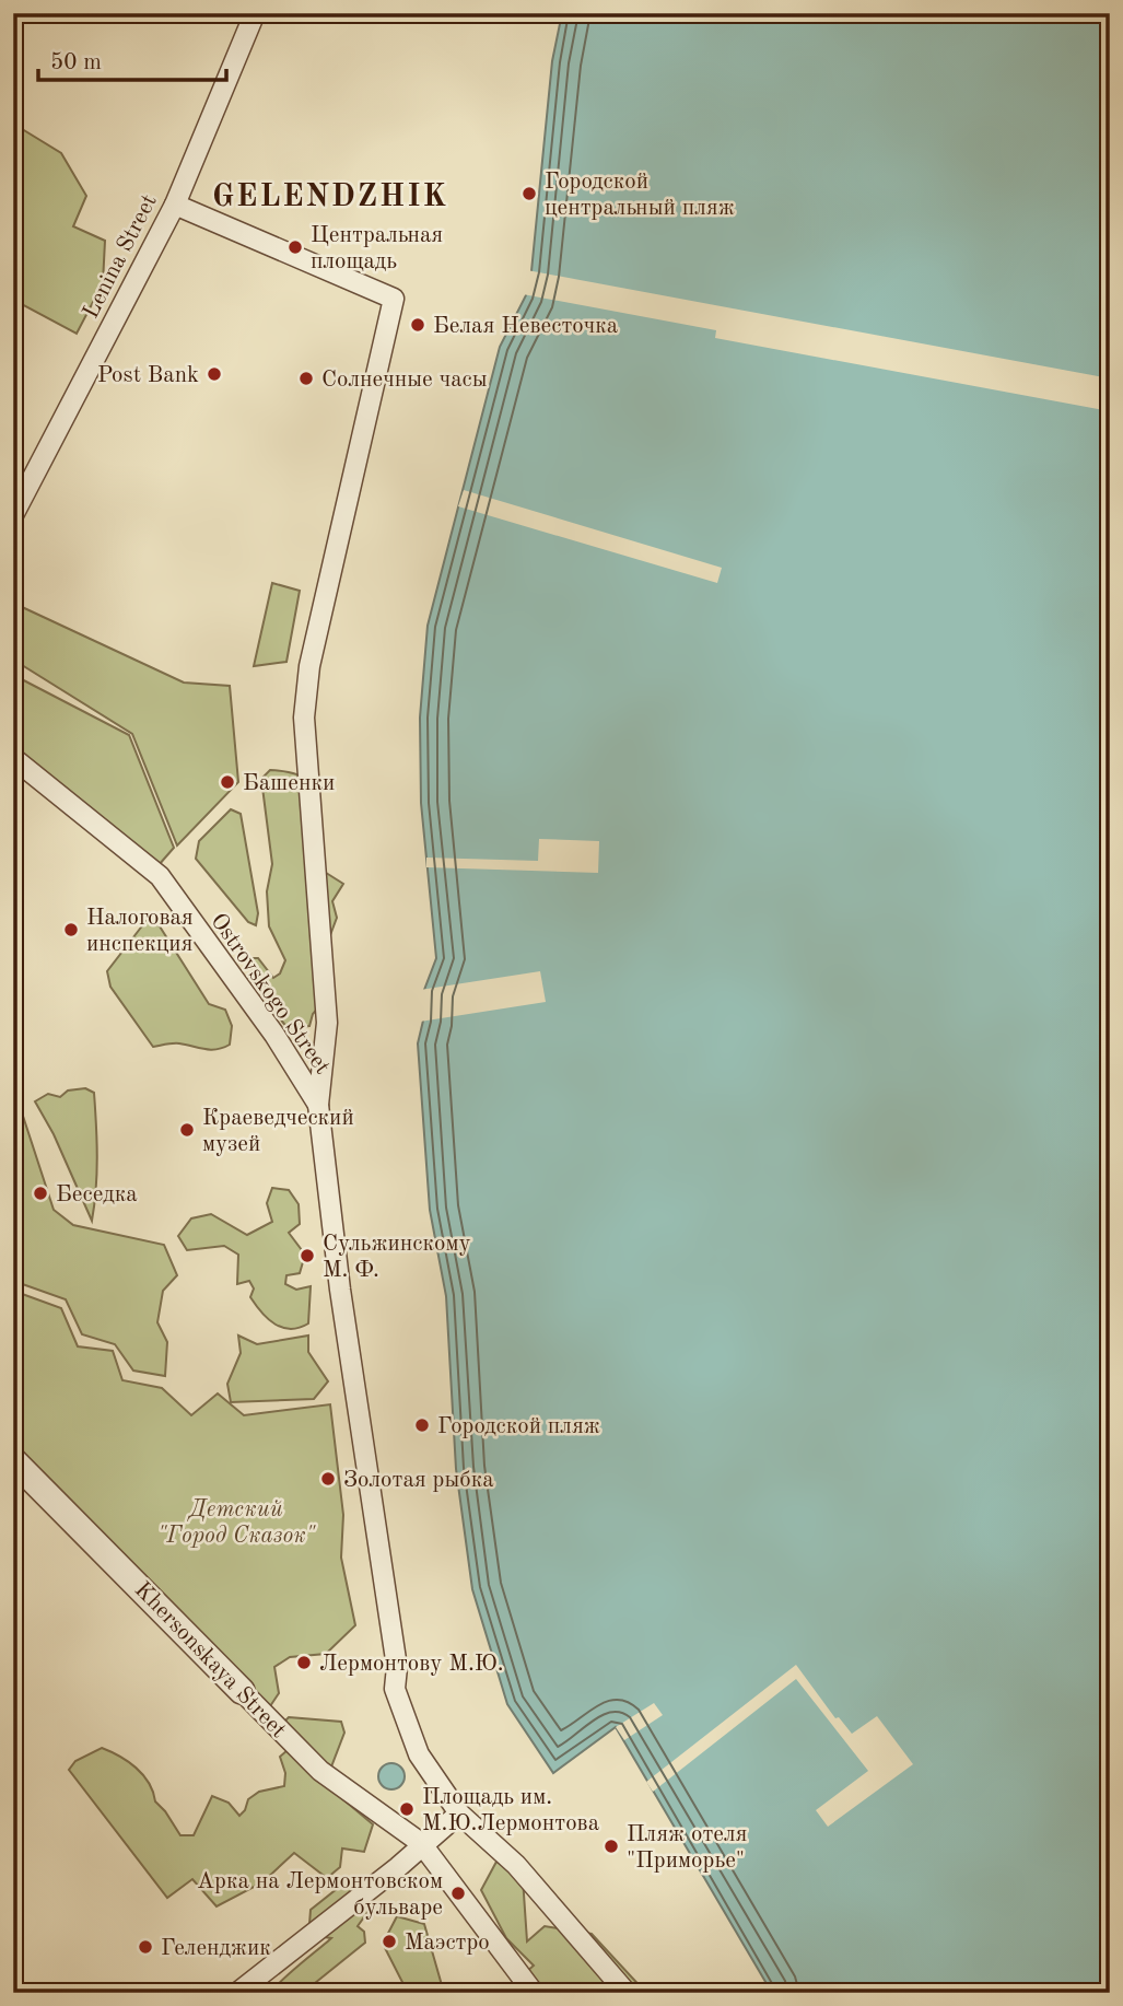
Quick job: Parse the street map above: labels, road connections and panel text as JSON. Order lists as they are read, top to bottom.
{
  "streets": {
    "street": ["Lenina Street", "Ostrovskogo Street", "Khersonskaya Street"]
  },
  "districts": ["GELENDZHIK"],
  "parks": ["Детский \"Город Сказок\""],
  "places": [
    "Городской центральный пляж",
    "Центральная площадь",
    "Белая Невесточка",
    "Post Bank",
    "Солнечные часы",
    "Башенки",
    "Налоговая инспекция",
    "Краеведческий музей",
    "Беседка",
    "Сульжинскому М. Ф.",
    "Городской пляж",
    "Золотая рыбка",
    "Лермонтову М.Ю.",
    "Площадь им. М.Ю.Лермонтова",
    "Пляж отеля \"Приморье\"",
    "Арка на Лермонтовском бульваре",
    "Маэстро",
    "Геленджик"
  ],
  "scale_bar": "50 m"
}
